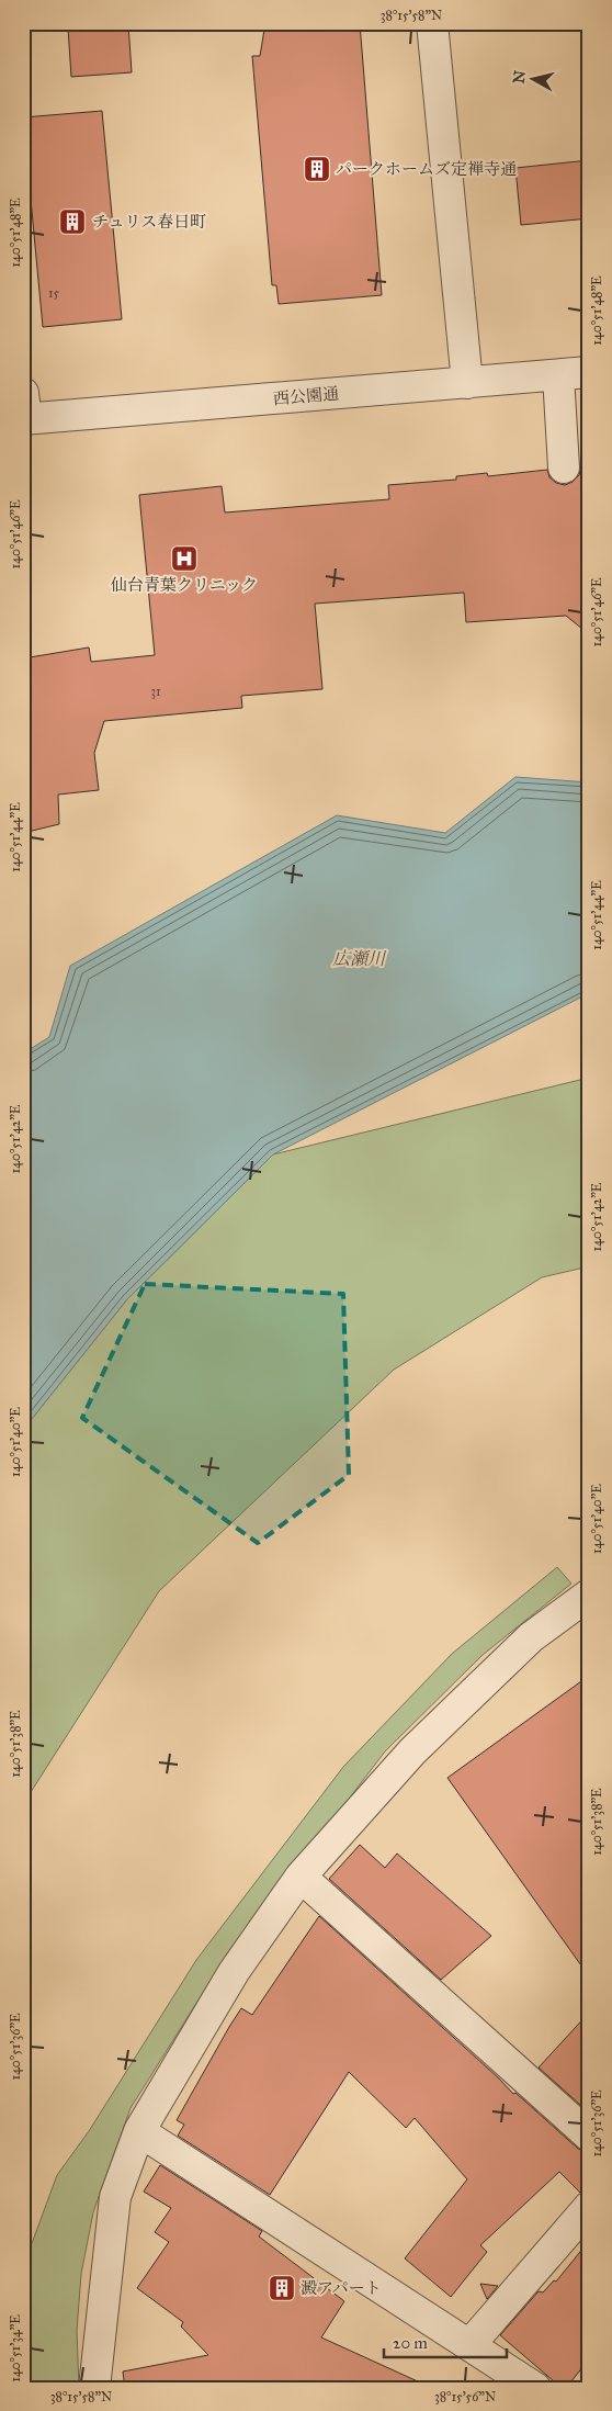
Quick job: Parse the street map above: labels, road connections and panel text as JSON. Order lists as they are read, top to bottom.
{
  "streets": {
    "street": ["西公園通"]
  },
  "water": ["広瀬川"],
  "places": {
    "building": ["パークホームズ定禅寺通", "チュリス春日町", "澱アパート"],
    "hospital": ["仙台青葉クリニック"]
  },
  "house_numbers": ["15", "31"],
  "scale_bar": "20 m",
  "north": "left",
  "coordinates": [
    "38°15'58\"N",
    "140°51'48\"E",
    "140°51'46\"E",
    "140°51'44\"E",
    "140°51'42\"E",
    "140°51'40\"E",
    "140°51'38\"E",
    "140°51'36\"E",
    "140°51'34\"E",
    "38°15'56\"N"
  ]
}
